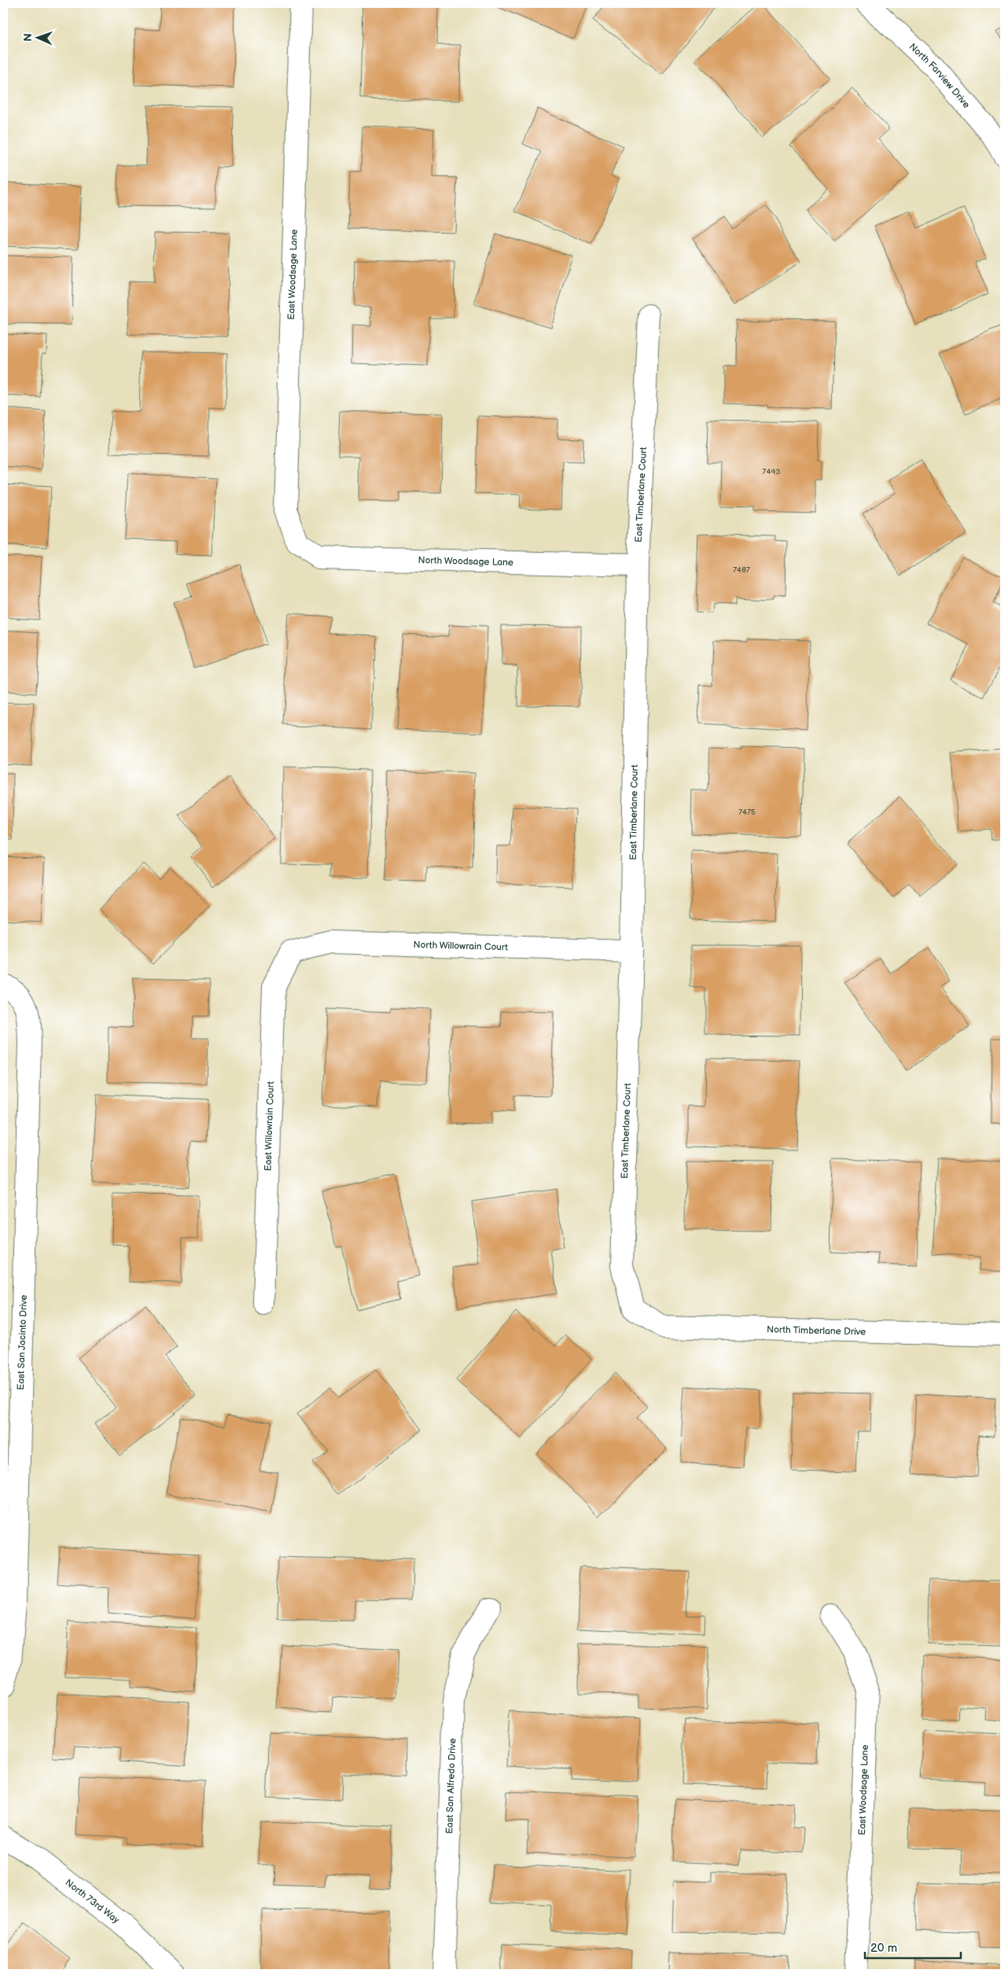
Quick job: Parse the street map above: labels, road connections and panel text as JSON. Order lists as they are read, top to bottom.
{
  "streets": {
    "street": [
      "North Farview Drive",
      "East Woodsage Lane",
      "East Timberlane Court",
      "North Woodsage Lane",
      "North Willowrain Court",
      "East Willowrain Court",
      "North Timberlane Drive",
      "East San Jacinto Drive",
      "East San Alfredo Drive",
      "North 73rd Way"
    ]
  },
  "crossings": [
    ["East Woodsage Lane", "North Woodsage Lane"],
    ["East Timberlane Court", "North Woodsage Lane"],
    ["East Timberlane Court", "North Willowrain Court"],
    ["East Timberlane Court", "North Timberlane Drive"],
    ["North Willowrain Court", "East Willowrain Court"]
  ],
  "house_numbers": ["7493", "7487", "7475"],
  "scale_bar": "20 m",
  "north": "left"
}
